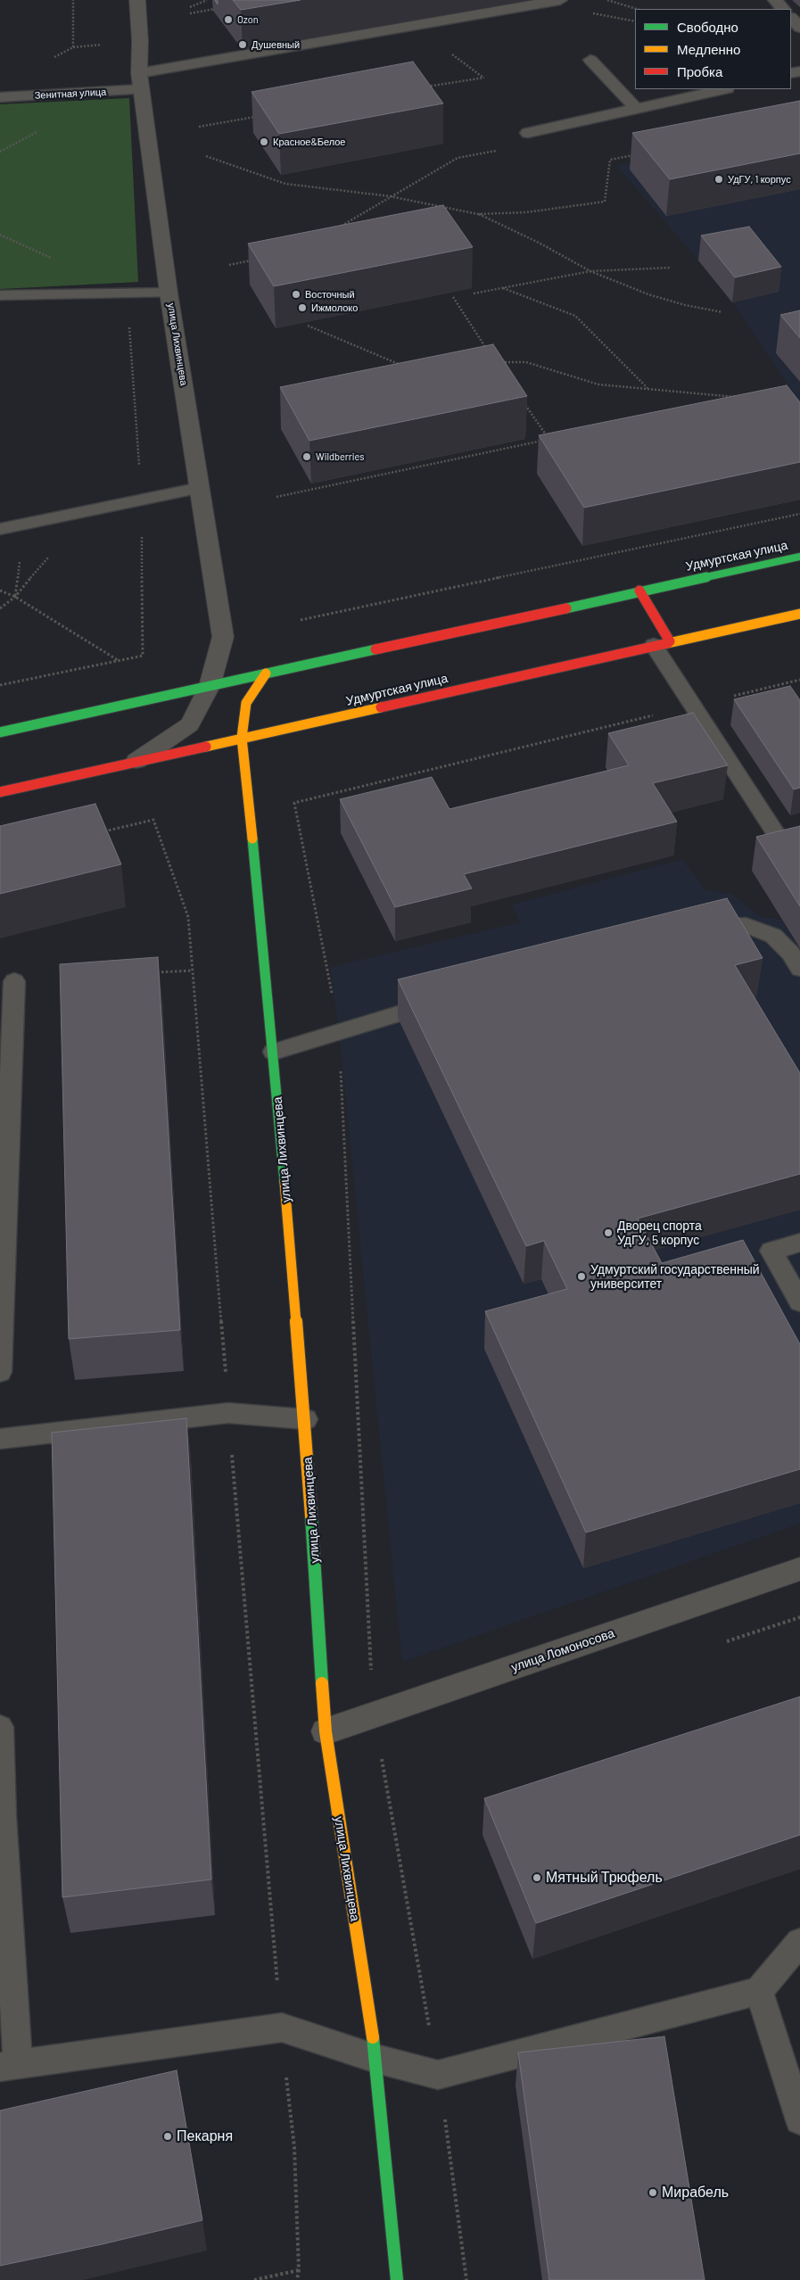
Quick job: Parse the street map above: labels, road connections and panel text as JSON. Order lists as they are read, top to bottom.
{
  "streets": {
    "main road": ["улица Лихвинцева", "Удмуртская улица"],
    "street": ["улица Ломоносова"],
    "lane": ["Зенитная улица"]
  },
  "crossings": [
    ["Зенитная улица", "улица Лихвинцева"],
    ["улица Лихвинцева", "Удмуртская улица"],
    ["улица Лихвинцева", "улица Ломоносова"]
  ],
  "places": [
    "Ozon",
    "Душевный",
    "Красное&Белое",
    "УдГУ, 1 корпус",
    "Восточный",
    "Ижмолоко",
    "Wildberries",
    "Дворец спорта УдГУ, 5 корпус",
    "Удмуртский государственный университет",
    "Мятный Трюфель",
    "Пекарня",
    "Мирабель"
  ],
  "legend": ["Свободно", "Медленно", "Пробка"]
}
